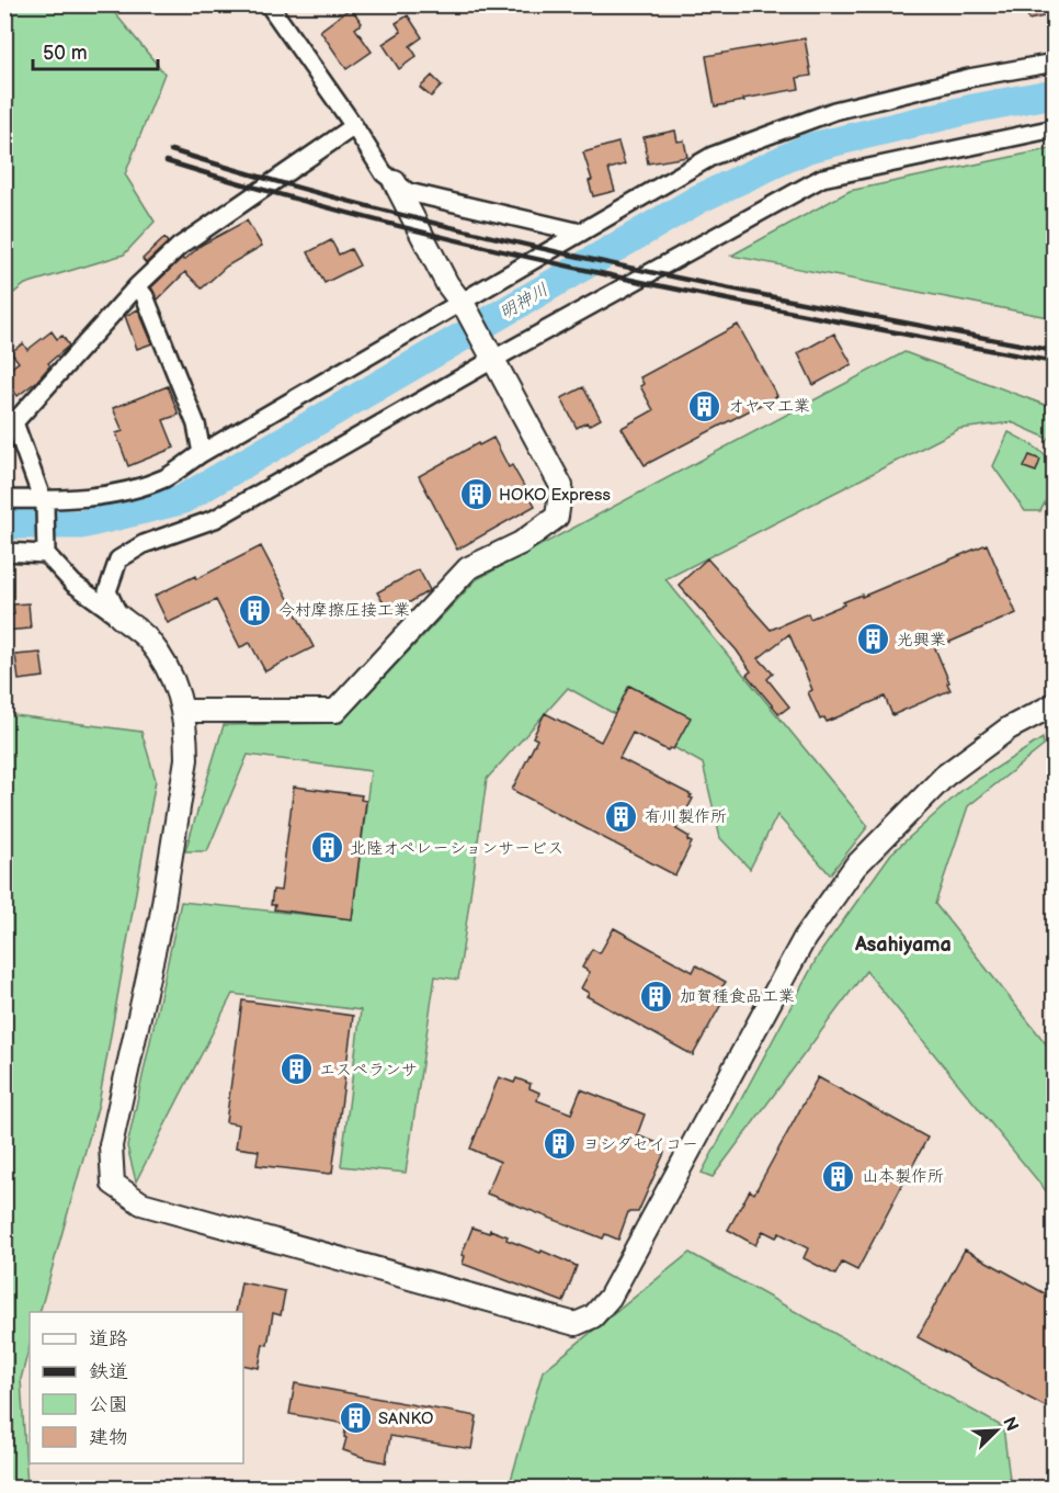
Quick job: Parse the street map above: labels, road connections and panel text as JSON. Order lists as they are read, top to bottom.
{
  "districts": ["Asahiyama"],
  "water": ["明神川"],
  "places": {
    "building": [
      "オヤマ工業",
      "HOKO Express",
      "今村摩擦圧接工業",
      "光興業",
      "有川製作所",
      "北陸オペレーションサービス",
      "加賀種食品工業",
      "エスペランサ",
      "ヨシダセイコー",
      "山本製作所",
      "SANKO"
    ]
  },
  "legend": [
    "道路",
    "鉄道",
    "公園",
    "建物"
  ],
  "scale_bar": "50 m",
  "north": "top right"
}
